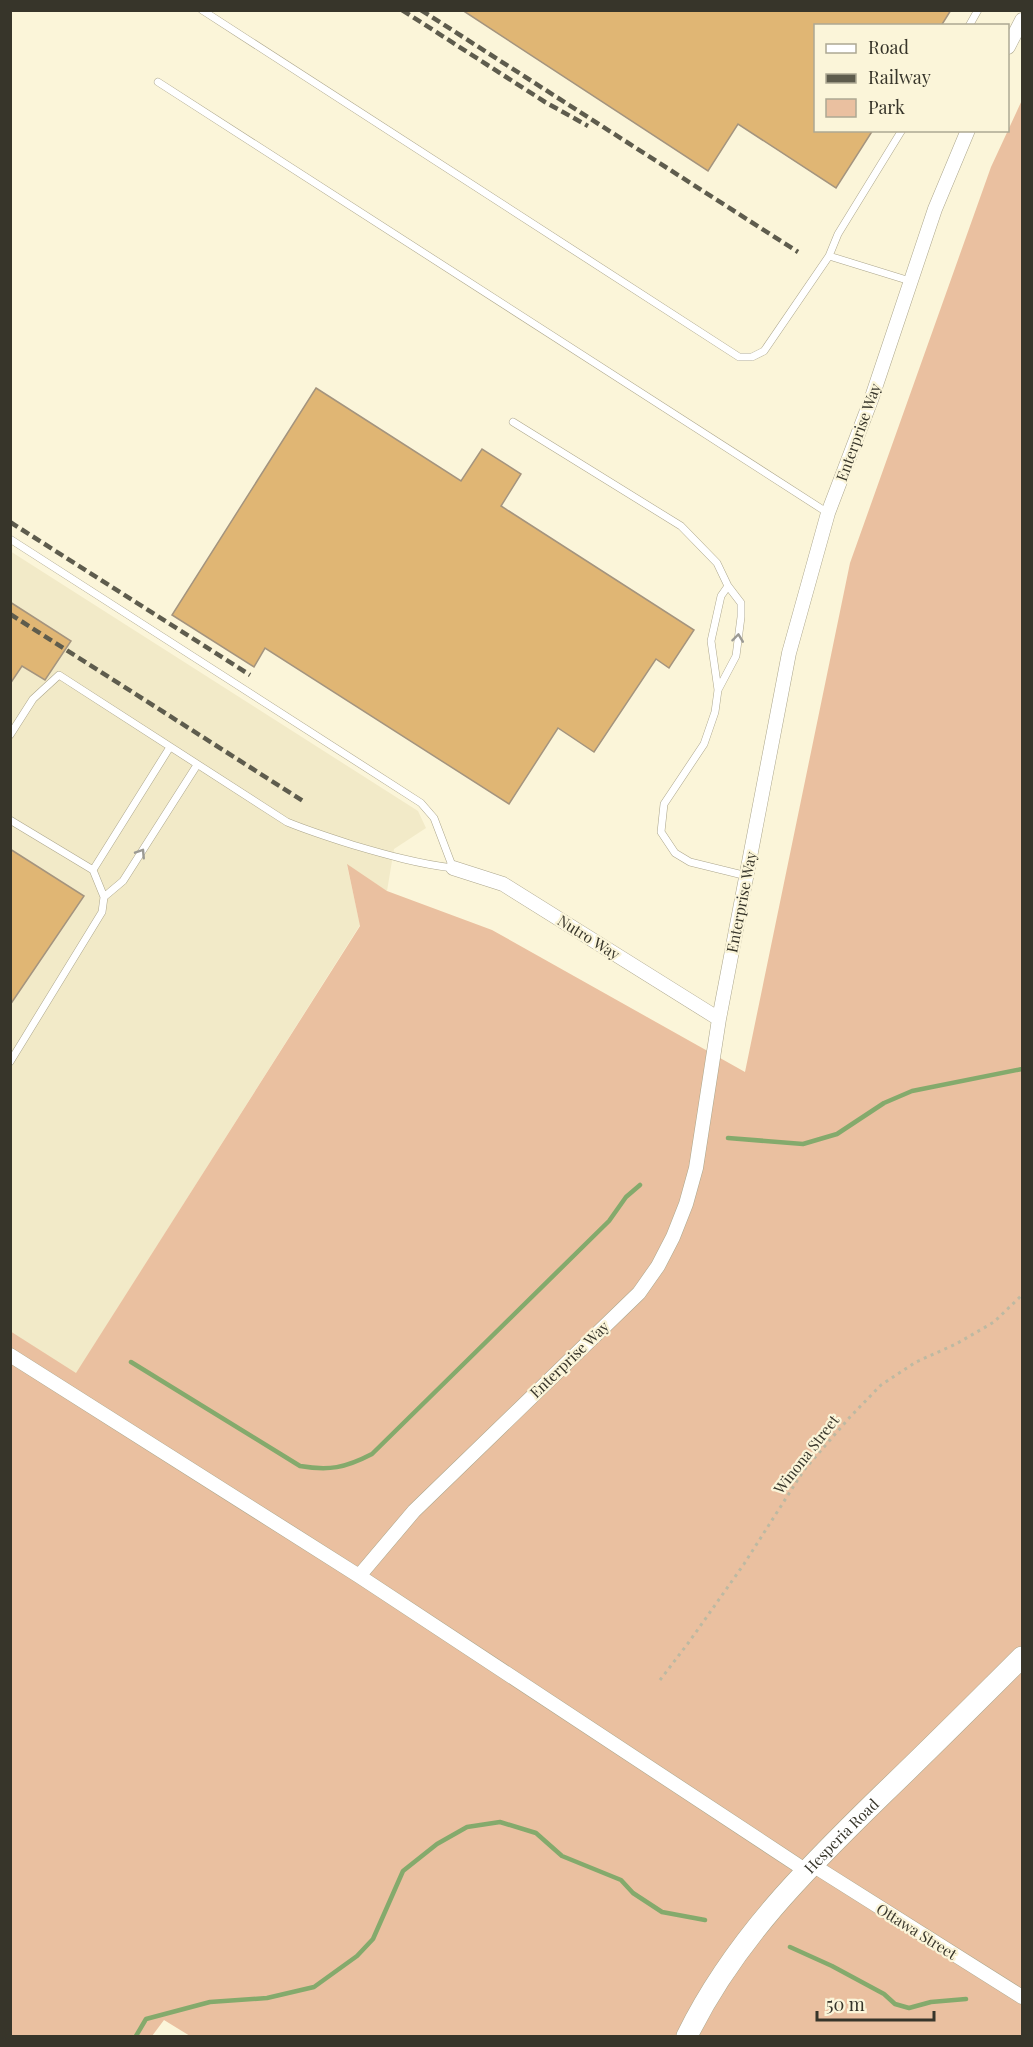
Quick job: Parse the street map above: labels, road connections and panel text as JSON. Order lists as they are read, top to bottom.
{
  "streets": {
    "main road": ["Hesperia Road"],
    "street": ["Enterprise Way", "Nutro Way", "Ottawa Street"],
    "path": ["Winona Street"]
  },
  "crossings": [
    ["Enterprise Way", "Nutro Way"],
    ["Enterprise Way", "Ottawa Street"],
    ["Hesperia Road", "Ottawa Street"]
  ],
  "legend": ["Road", "Railway", "Park"],
  "scale_bar": "50 m"
}
